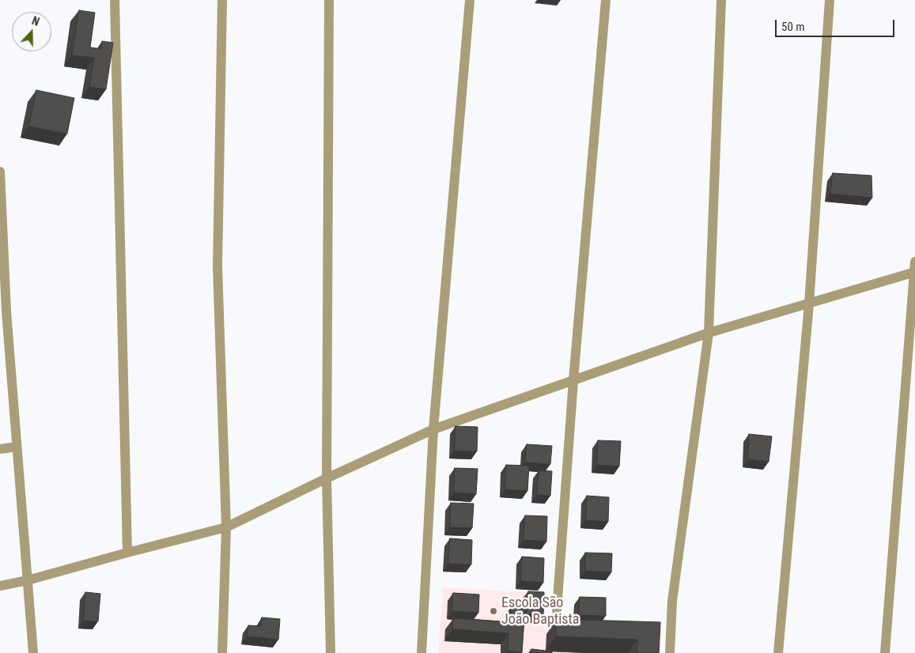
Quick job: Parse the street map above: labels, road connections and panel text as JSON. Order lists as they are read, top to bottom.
{
  "places": ["Escola São João Baptista"],
  "scale_bar": "50 m",
  "north": "top"
}
